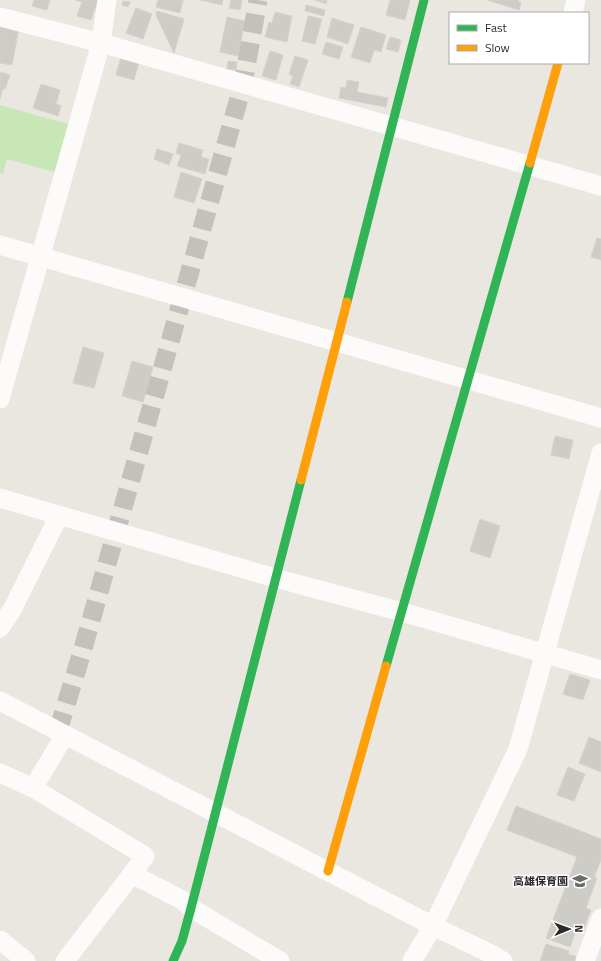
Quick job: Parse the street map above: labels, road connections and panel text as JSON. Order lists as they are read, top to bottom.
{
  "places": {
    "school or university": ["高雄保育園"]
  },
  "legend": ["Fast", "Slow"],
  "north": "right"
}
